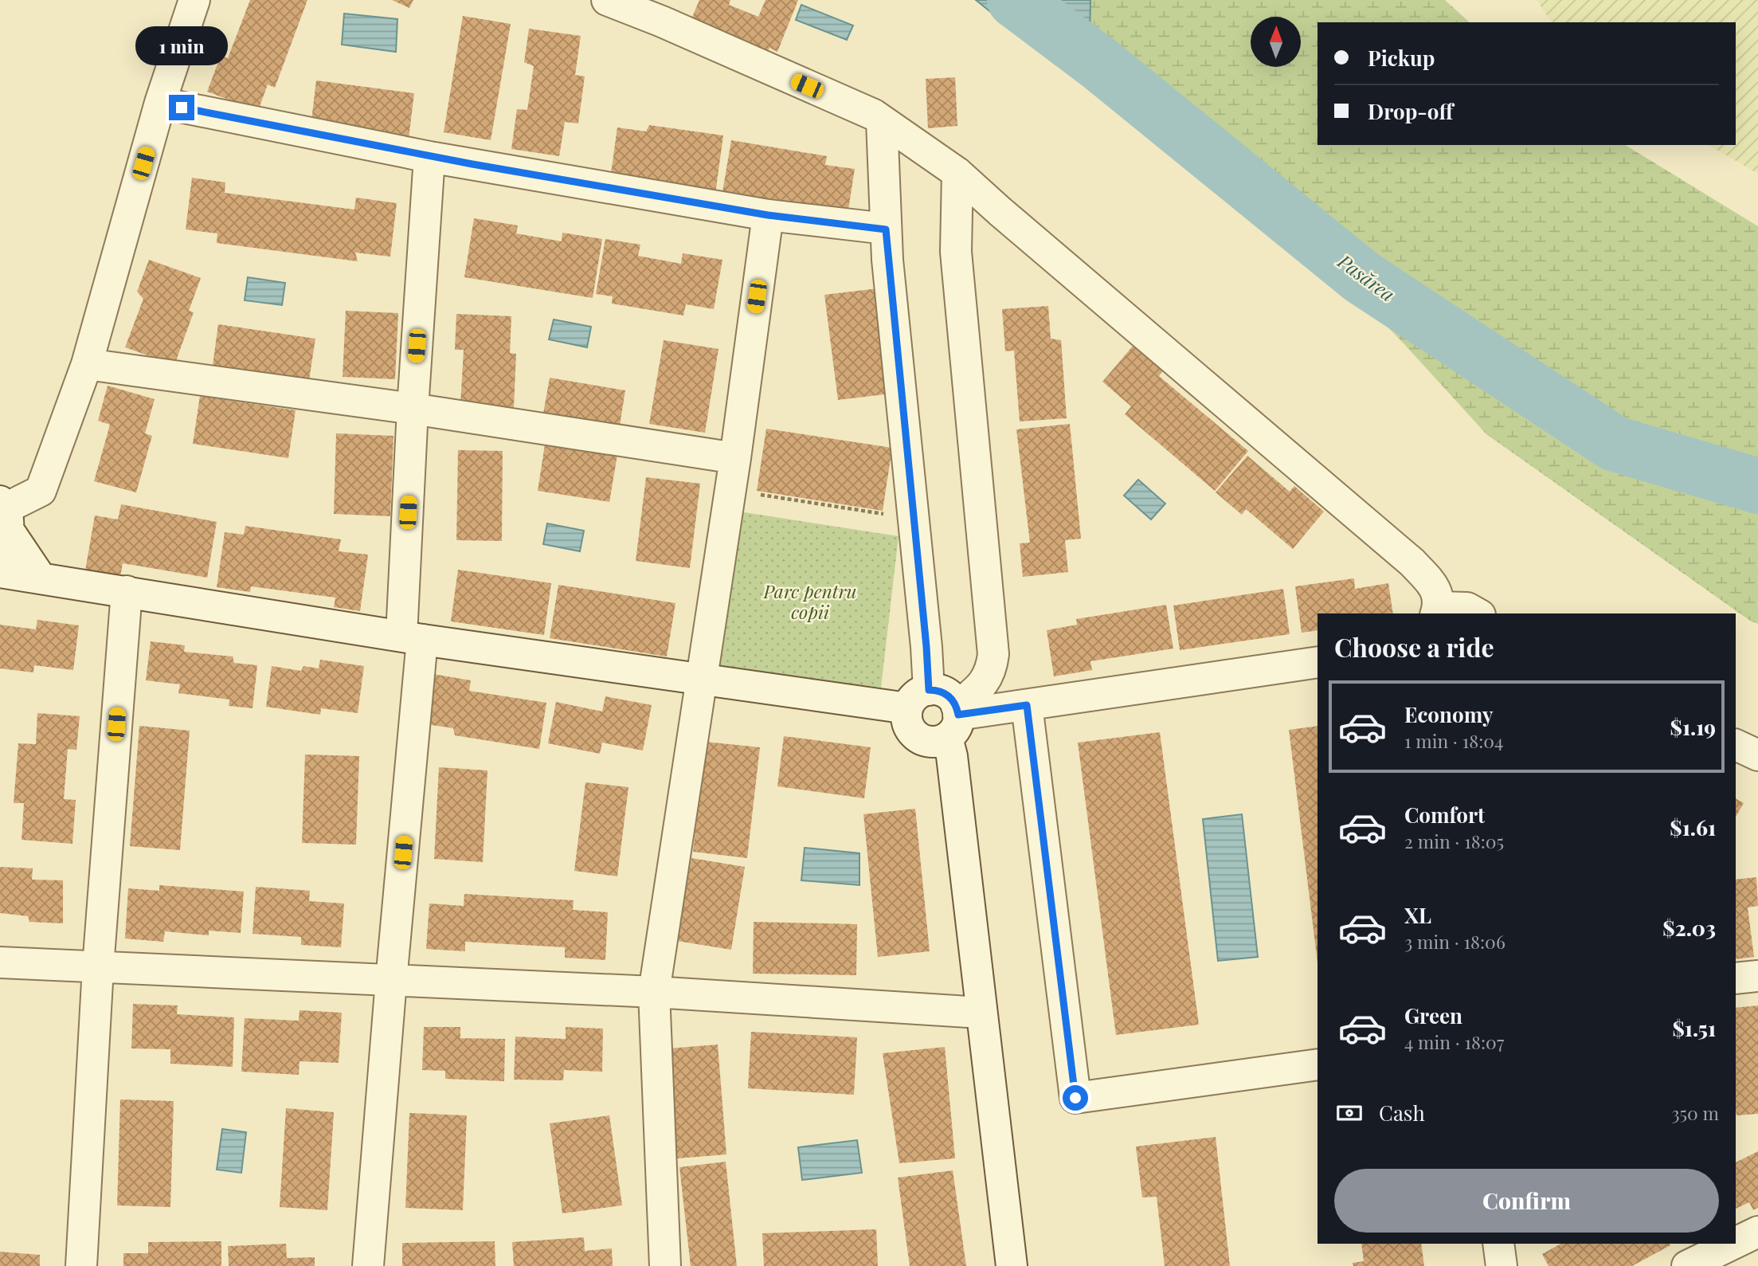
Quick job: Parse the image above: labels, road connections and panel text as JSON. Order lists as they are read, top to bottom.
{
  "water": ["Pasărea"],
  "parks": ["Parc pentru copii"],
  "north": "top",
  "page": {
    "banner": ["Pickup", "Drop-off"],
    "bubble": "1 min",
    "heading": "Choose a ride",
    "list": [
      {
        "name": "Economy",
        "note": "1 min · 18:04",
        "value": "$1.19"
      },
      {
        "name": "Comfort",
        "note": "2 min · 18:05",
        "value": "$1.61"
      },
      {
        "name": "XL",
        "note": "3 min · 18:06",
        "value": "$2.03"
      },
      {
        "name": "Green",
        "note": "4 min · 18:07",
        "value": "$1.51"
      }
    ],
    "pay": ["Cash", "350 m"],
    "buttons": "Confirm"
  }
}
